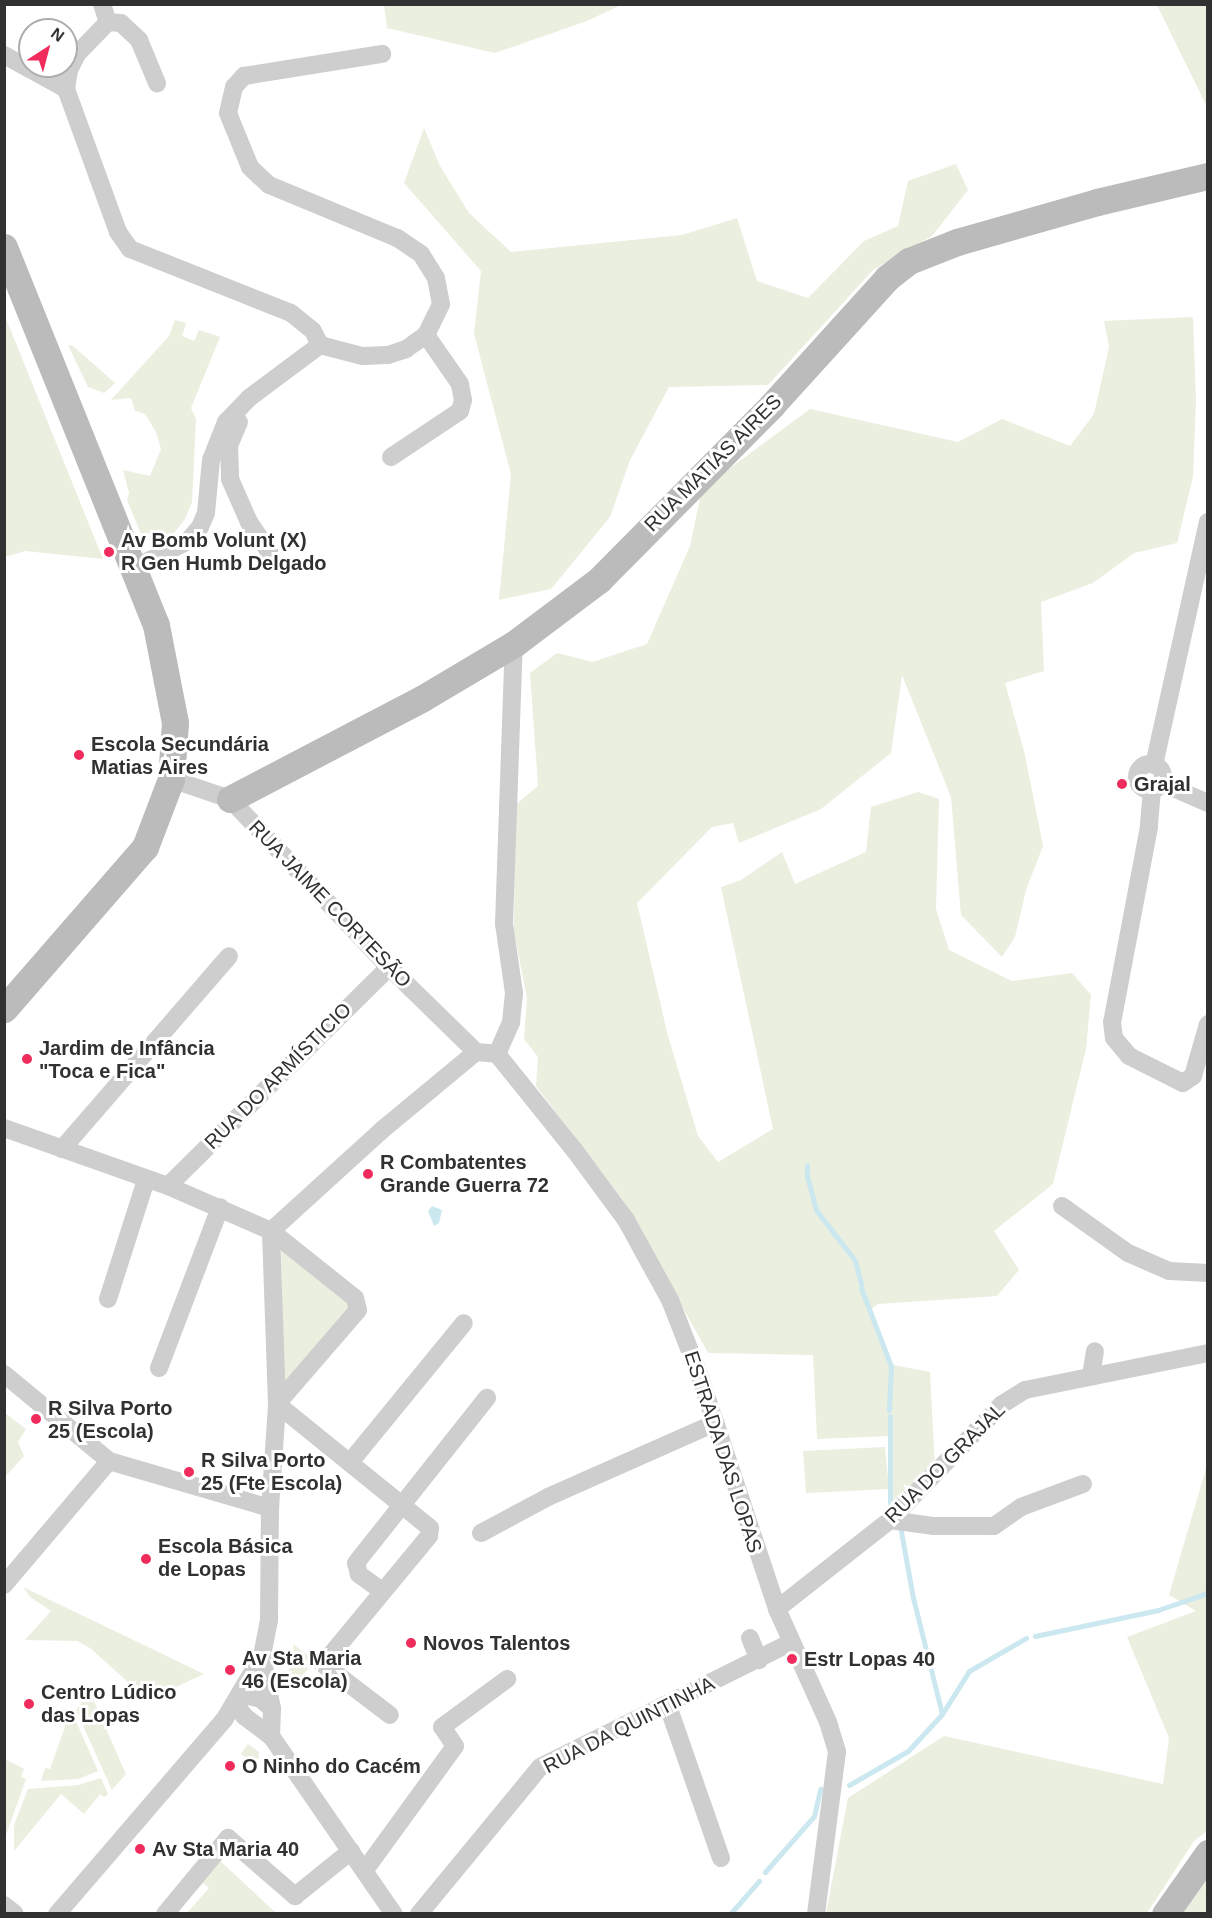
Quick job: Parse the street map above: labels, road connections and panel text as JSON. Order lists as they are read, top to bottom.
{
  "streets": {
    "street": [
      "RUA MATIAS AIRES",
      "RUA JAIME CORTESÃO",
      "RUA DO ARMÍSTICIO",
      "ESTRADA DAS LOPAS",
      "RUA DO GRAJAL",
      "RUA DA QUINTINHA"
    ]
  },
  "crossings": [
    ["RUA MATIAS AIRES", "RUA JAIME CORTESÃO"],
    ["RUA JAIME CORTESÃO", "RUA DO ARMÍSTICIO"],
    ["ESTRADA DAS LOPAS", "RUA DO GRAJAL"],
    ["ESTRADA DAS LOPAS", "RUA DA QUINTINHA"]
  ],
  "places": [
    "Av Bomb Volunt (X) R Gen Humb Delgado",
    "Escola Secundária Matias Aires",
    "Grajal",
    "Jardim de Infância \"Toca e Fica\"",
    "R Combatentes Grande Guerra 72",
    "R Silva Porto 25 (Escola)",
    "R Silva Porto 25 (Fte Escola)",
    "Escola Básica de Lopas",
    "Novos Talentos",
    "Estr Lopas 40",
    "Av Sta Maria 46 (Escola)",
    "Centro Lúdico das Lopas",
    "O Ninho do Cacém",
    "Av Sta Maria 40"
  ],
  "north": "top right"
}
